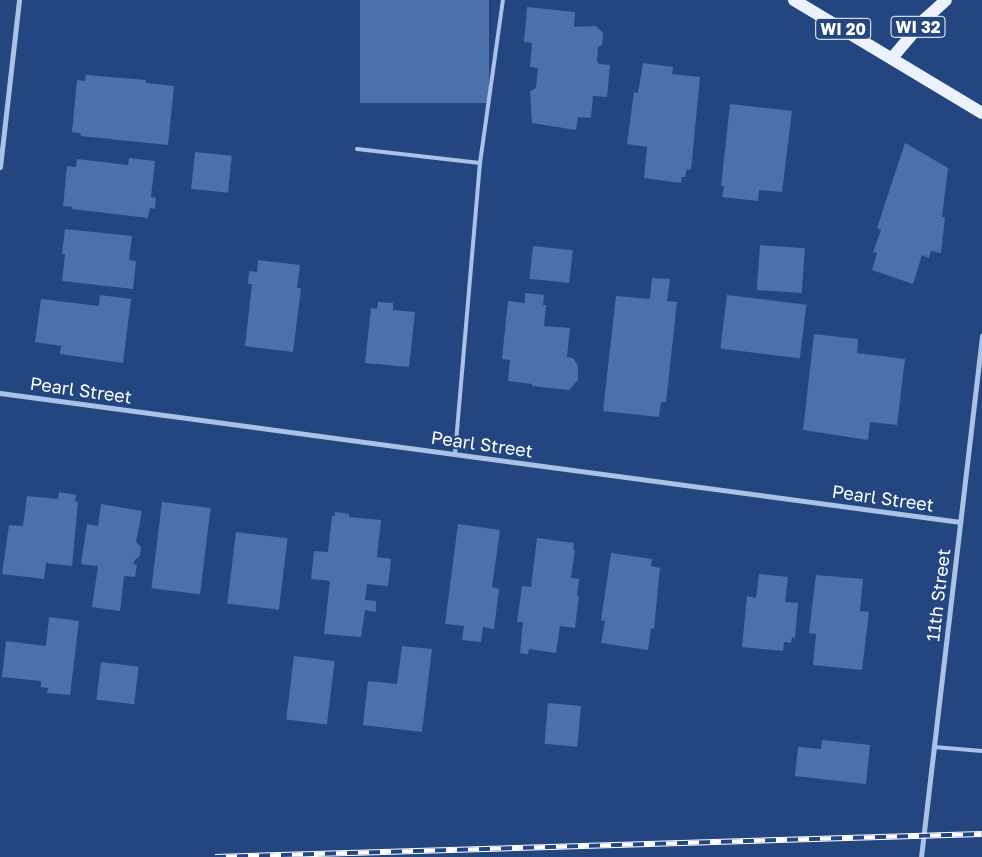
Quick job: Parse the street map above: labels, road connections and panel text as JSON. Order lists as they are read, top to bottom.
{
  "streets": {
    "main road": ["WI 32", "WI 20"],
    "street": ["Pearl Street", "11th Street"]
  },
  "crossings": [
    ["WI 32", "WI 20"],
    ["Pearl Street", "11th Street"]
  ]
}
